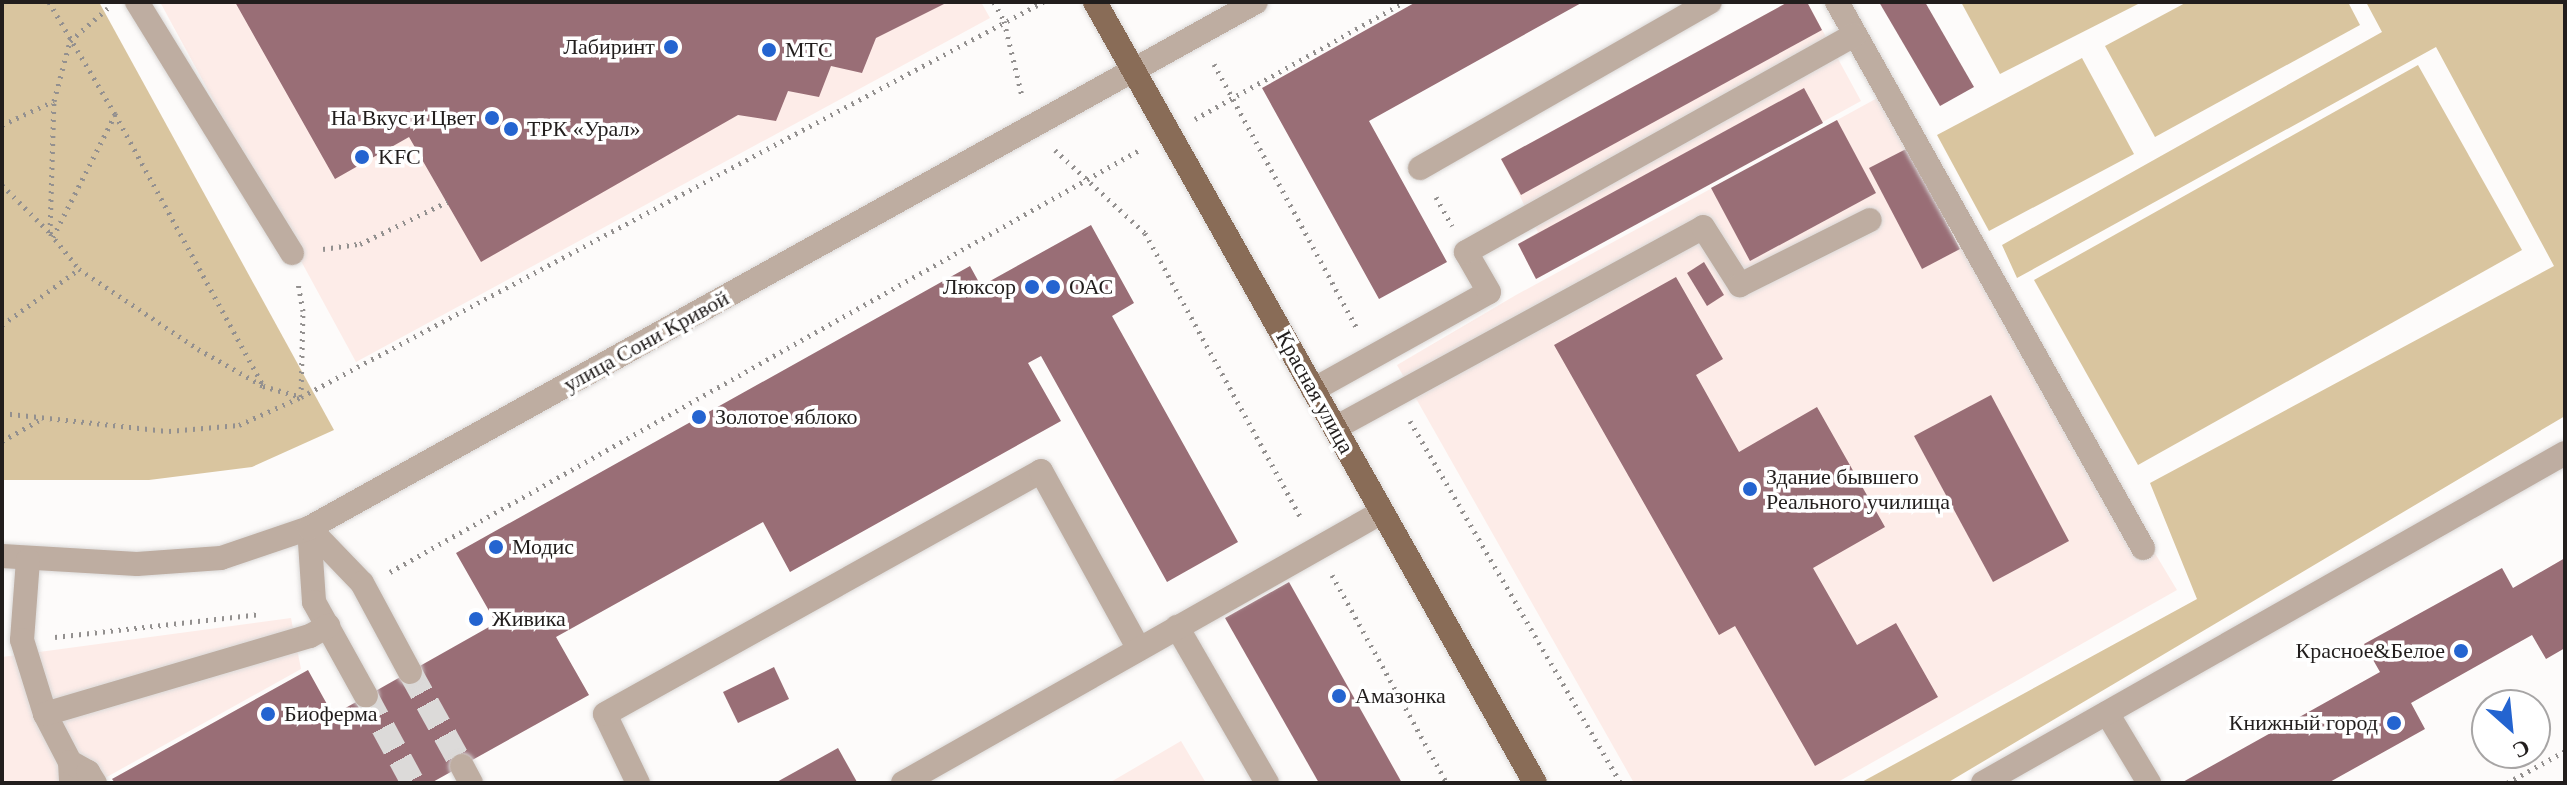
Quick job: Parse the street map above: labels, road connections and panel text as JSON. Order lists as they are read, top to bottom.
{
  "streets": {
    "main road": ["Красная улица"],
    "street": ["улица Сони Кривой"]
  },
  "crossings": [
    ["улица Сони Кривой", "Красная улица"]
  ],
  "places": [
    "Лабиринт",
    "МТС",
    "На Вкус и Цвет",
    "ТРК «Урал»",
    "KFC",
    "Люксор",
    "ОАС",
    "Золотое яблоко",
    "Здание бывшего Реального училища",
    "Модис",
    "Живика",
    "Красное&Белое",
    "Амазонка",
    "Биоферма",
    "Книжный город"
  ],
  "north": "bottom right"
}
